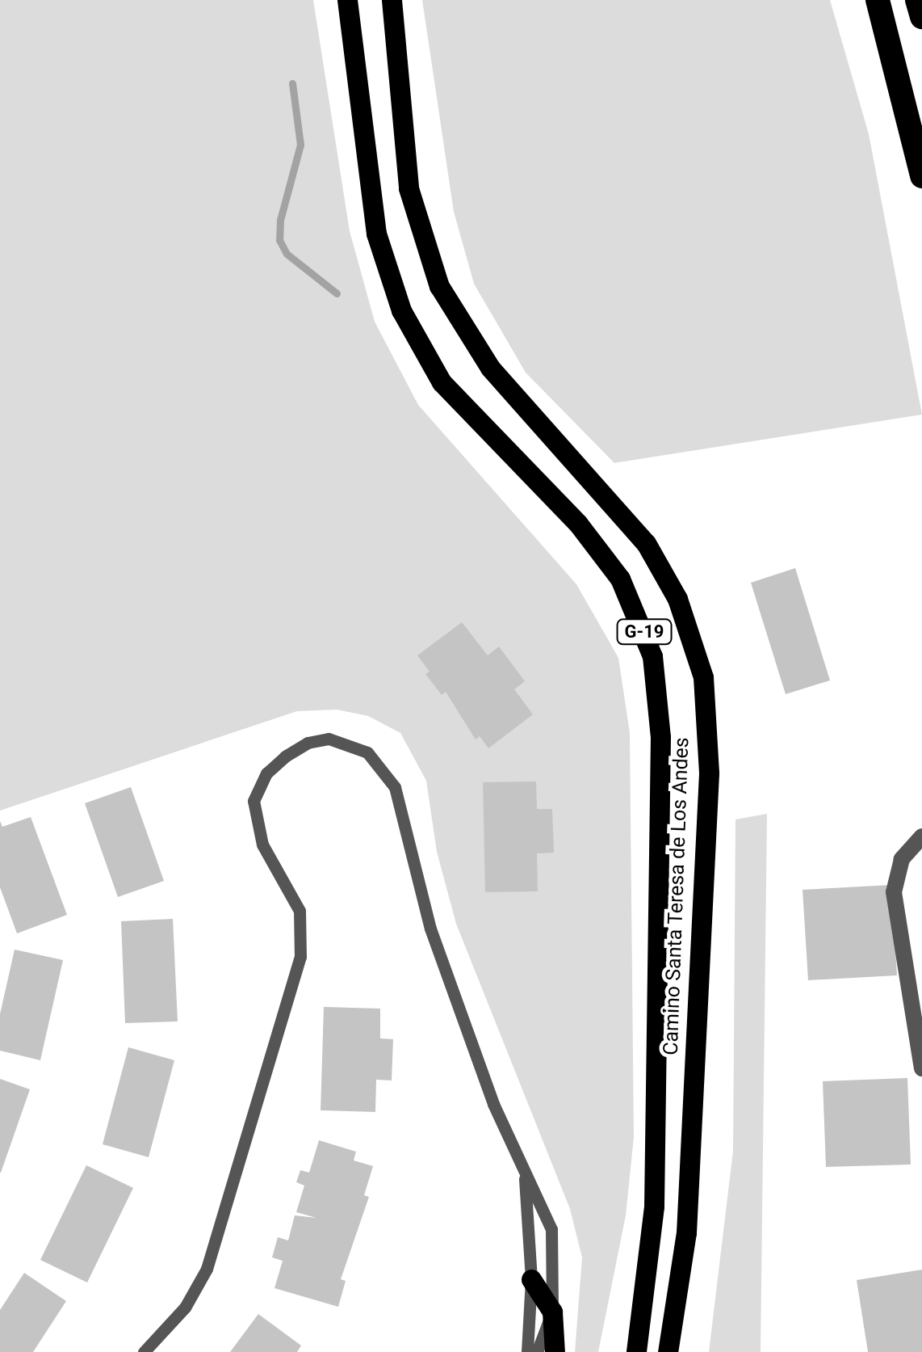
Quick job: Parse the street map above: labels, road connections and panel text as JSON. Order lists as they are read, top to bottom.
{
  "streets": {
    "main road": ["G-19", "Camino Santa Teresa de Los Andes"]
  }
}
